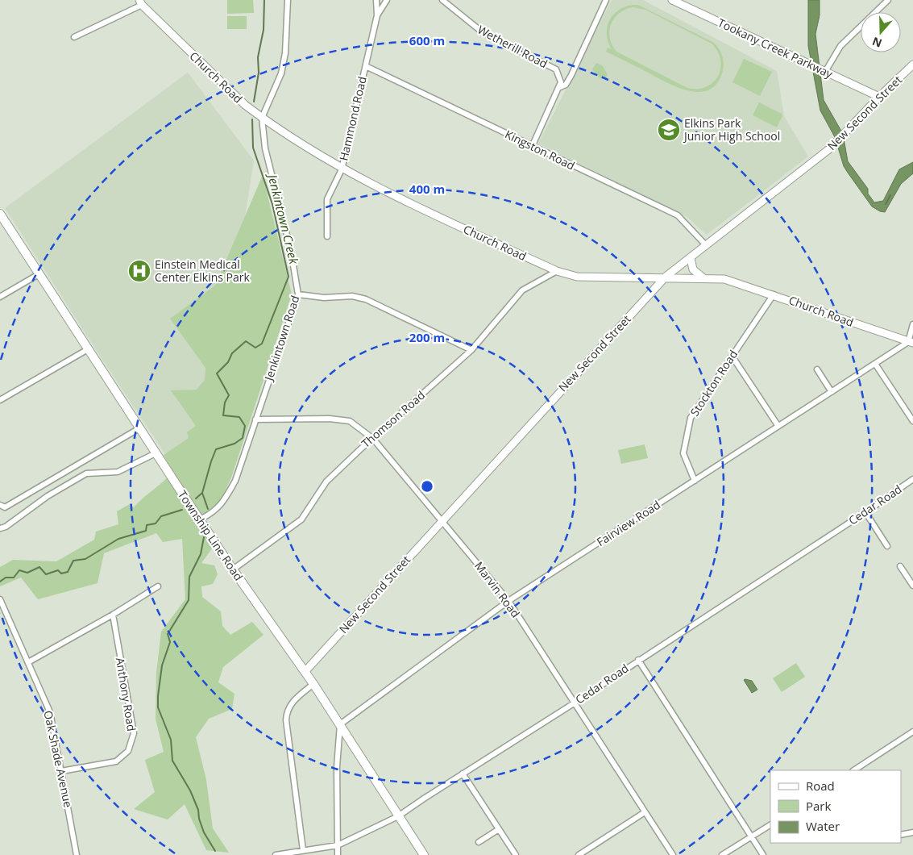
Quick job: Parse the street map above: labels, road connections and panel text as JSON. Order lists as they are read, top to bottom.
{
  "streets": {
    "main road": ["Township Line Road"],
    "street": [
      "Wetherill Road",
      "Tookany Creek Parkway",
      "Church Road",
      "New Second Street",
      "Hammond Road",
      "Kingston Road",
      "Jenkintown Road",
      "Stockton Road",
      "Thomson Road",
      "Cedar Road",
      "Fairview Road",
      "Marvin Road",
      "Anthony Road",
      "Oak Shade Avenue"
    ]
  },
  "crossings": [
    ["Tookany Creek Parkway", "New Second Street"],
    ["Church Road", "New Second Street"],
    ["Church Road", "Hammond Road"],
    ["Church Road", "Jenkintown Road"],
    ["Church Road", "Stockton Road"],
    ["Church Road", "Thomson Road"],
    ["Church Road", "Fairview Road"],
    ["New Second Street", "Kingston Road"],
    ["New Second Street", "Township Line Road"],
    ["New Second Street", "Marvin Road"],
    ["Hammond Road", "Kingston Road"],
    ["Jenkintown Road", "Township Line Road"],
    ["Jenkintown Road", "Marvin Road"],
    ["Stockton Road", "Fairview Road"],
    ["Thomson Road", "Township Line Road"],
    ["Thomson Road", "Marvin Road"],
    ["Cedar Road", "Township Line Road"],
    ["Cedar Road", "Marvin Road"],
    ["Fairview Road", "Township Line Road"],
    ["Fairview Road", "Marvin Road"],
    ["Anthony Road", "Oak Shade Avenue"]
  ],
  "water": ["Jenkintown Creek"],
  "places": {
    "school or university": ["Elkins Park Junior High School"],
    "hospital": ["Einstein Medical Center Elkins Park"]
  },
  "legend": ["Road", "Park", "Water"],
  "north": "bottom",
  "rings": ["600 m", "400 m", "200 m"]
}
